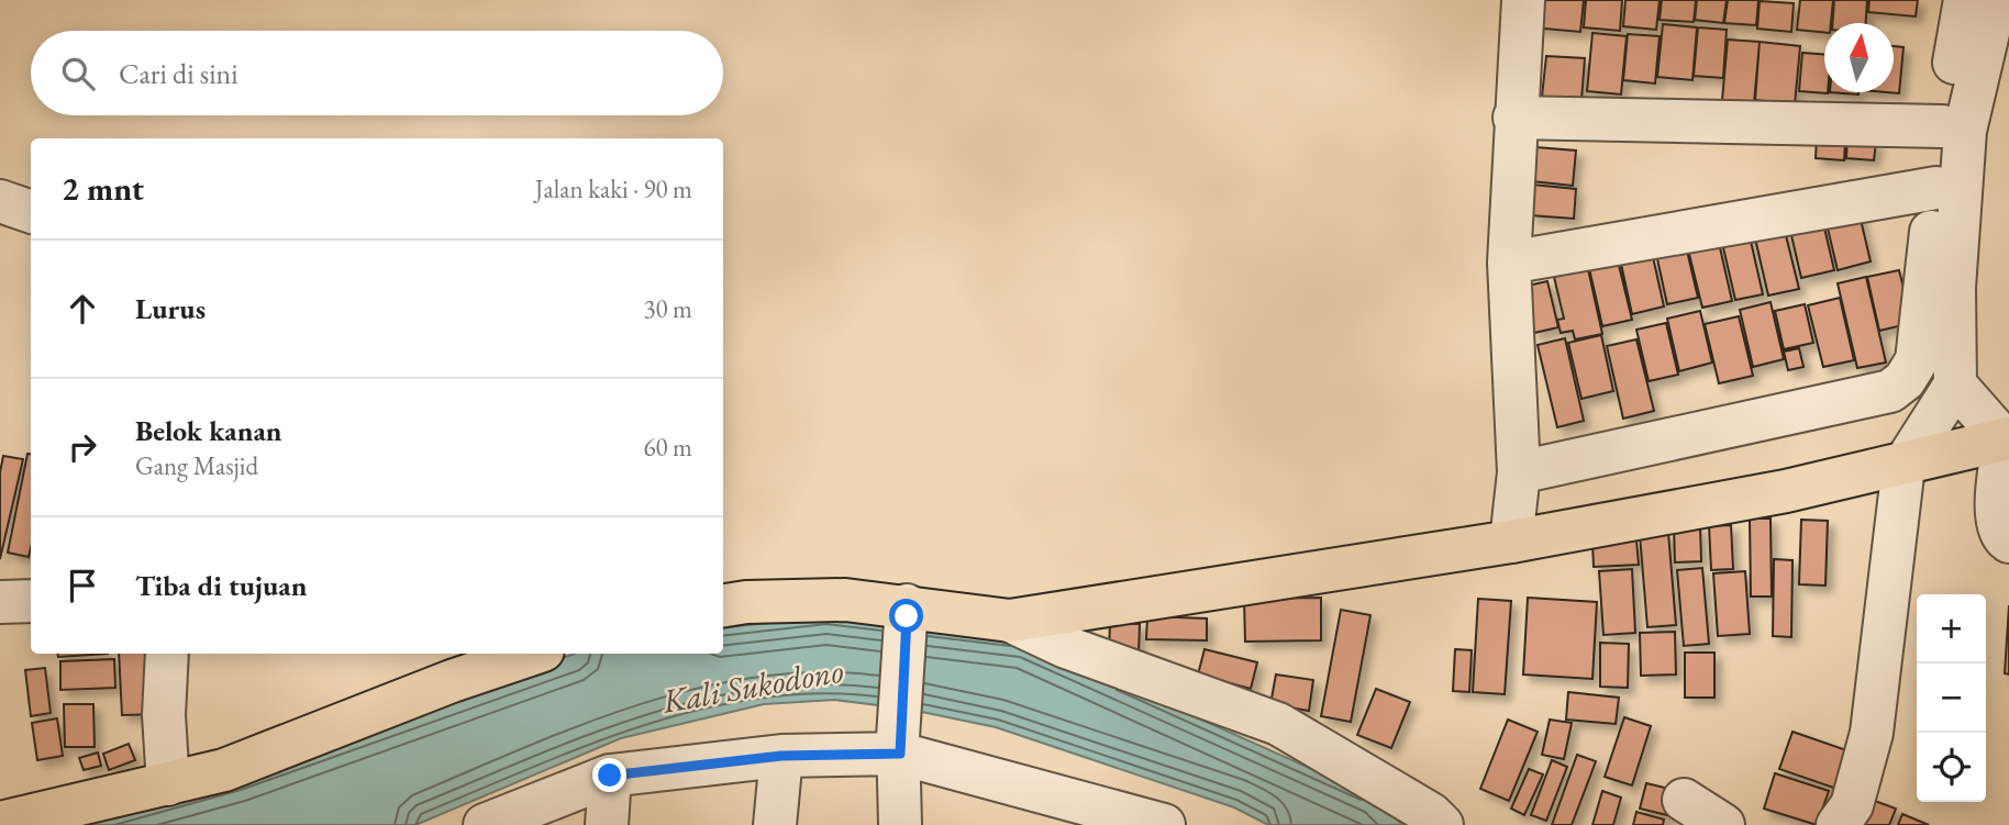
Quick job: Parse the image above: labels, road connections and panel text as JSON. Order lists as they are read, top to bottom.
{
  "water": ["Kali Sukodono"],
  "north": "top",
  "page": {
    "search": "Cari di sini",
    "heading": ["2 mnt", "Jalan kaki · 90 m"],
    "list": [
      ["Lurus", "30 m"],
      ["Belok kanan", "Gang Masjid", "60 m"],
      "Tiba di tujuan"
    ],
    "map_buttons": ["+", "−"]
  }
}
